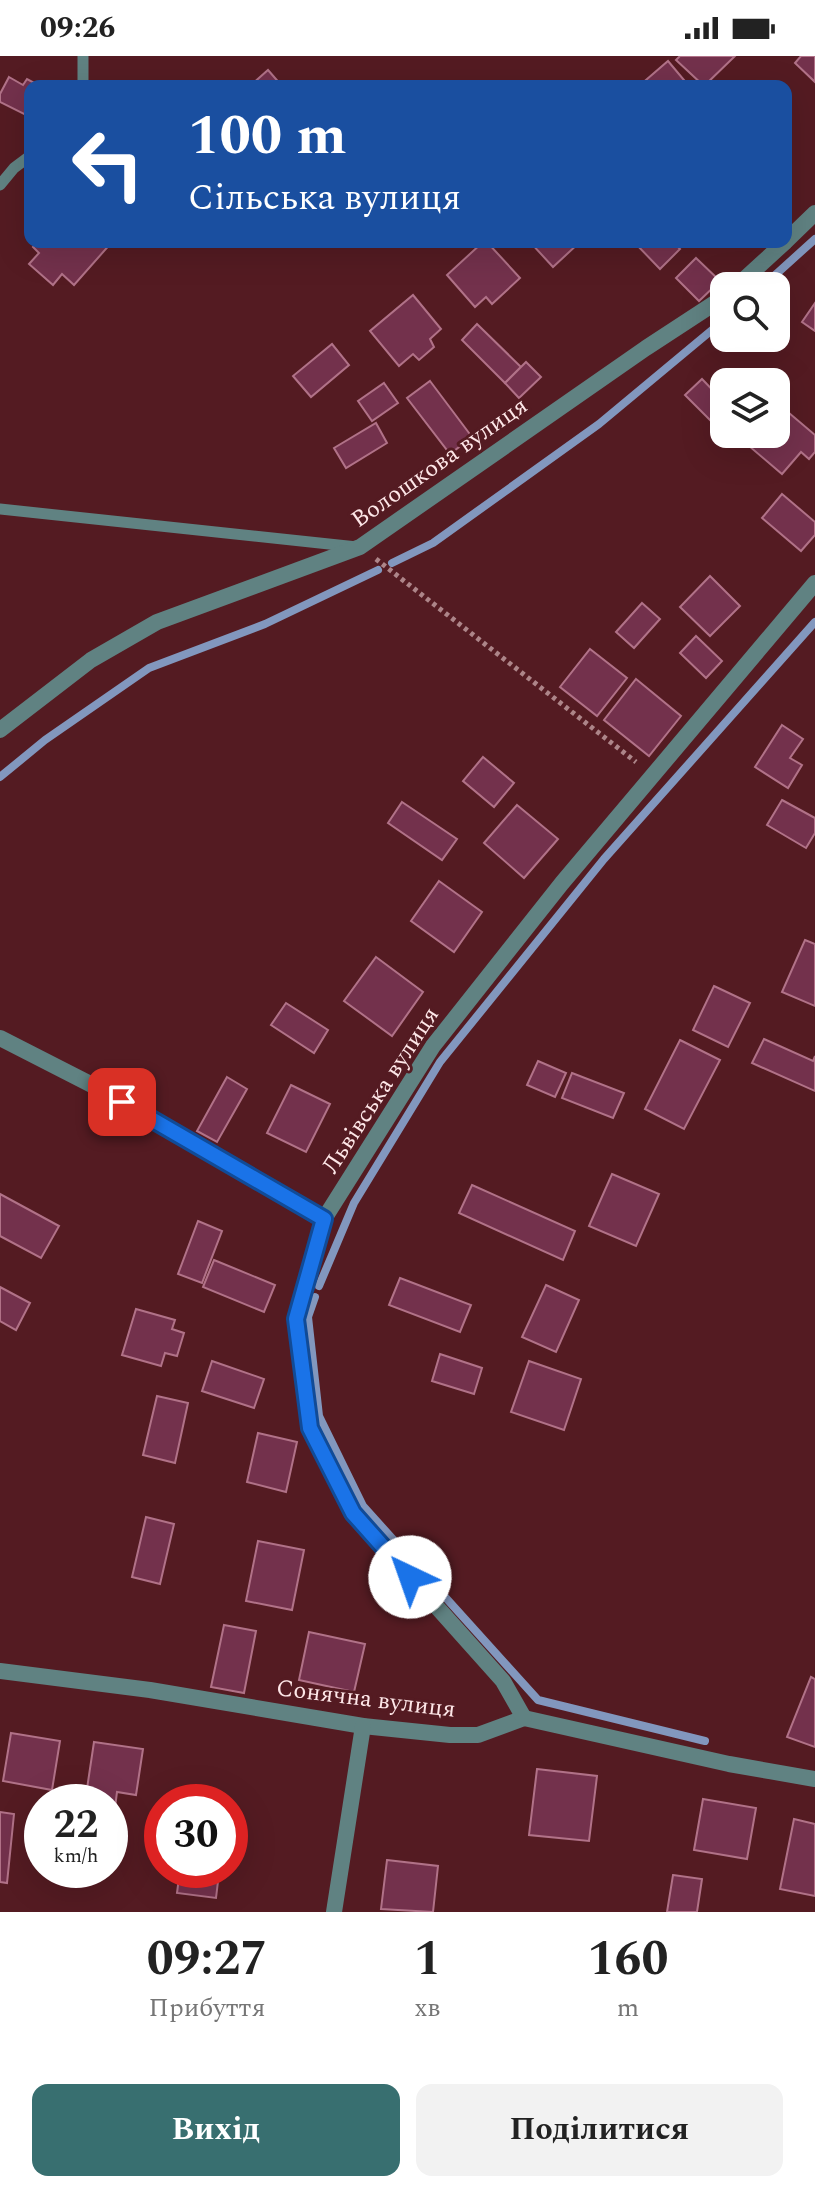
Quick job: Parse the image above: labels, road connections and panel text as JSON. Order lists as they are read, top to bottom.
{
  "streets": {
    "street": ["Волошкова вулиця", "Львівська вулиця", "Сонячна вулиця"]
  },
  "crossings": [
    ["Львівська вулиця", "Сонячна вулиця"]
  ],
  "page": {
    "status": "09:26",
    "turn": ["100 m", "Сільська вулиця"],
    "speed": "22 km/h",
    "limit": "30",
    "eta": [
      "09:27",
      "Прибуття",
      "1",
      "хв",
      "160",
      "m"
    ],
    "buttons": ["Вихід", "Поділитися"]
  }
}
